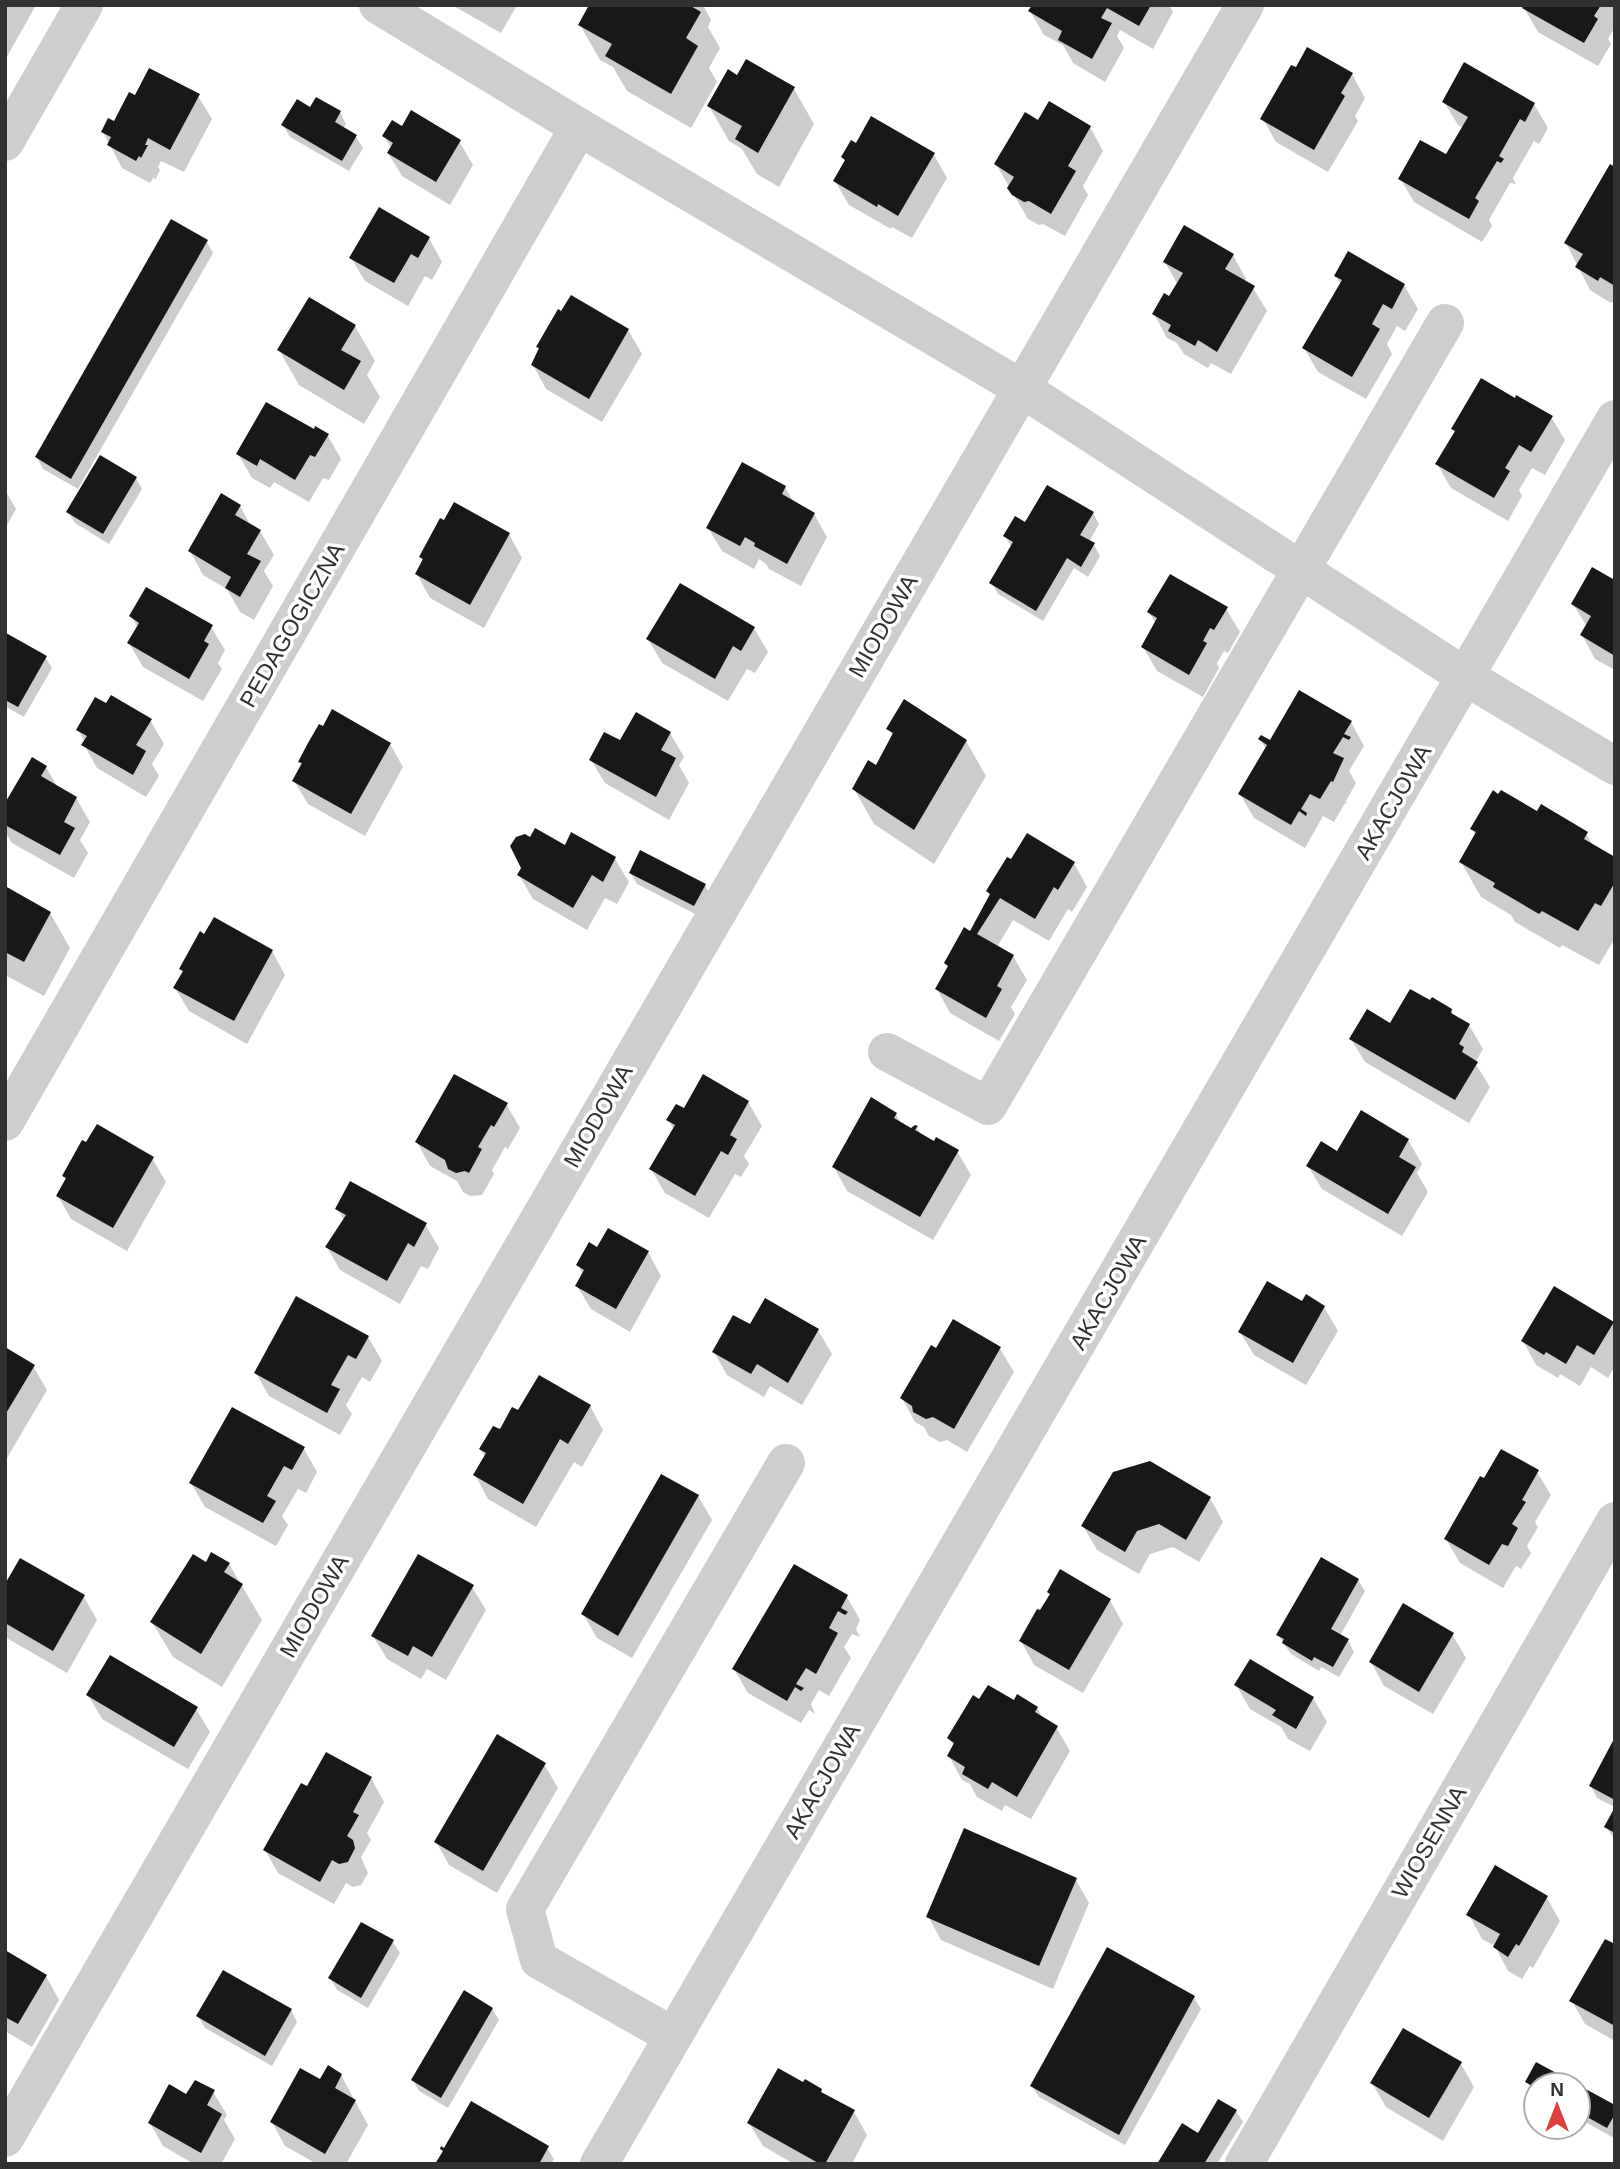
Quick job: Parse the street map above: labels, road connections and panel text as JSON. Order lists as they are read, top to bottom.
{
  "streets": {
    "street": [
      "PEDAGOGICZNA",
      "MIODOWA",
      "AKACJOWA",
      "WIOSENNA"
    ]
  },
  "north": "top"
}
